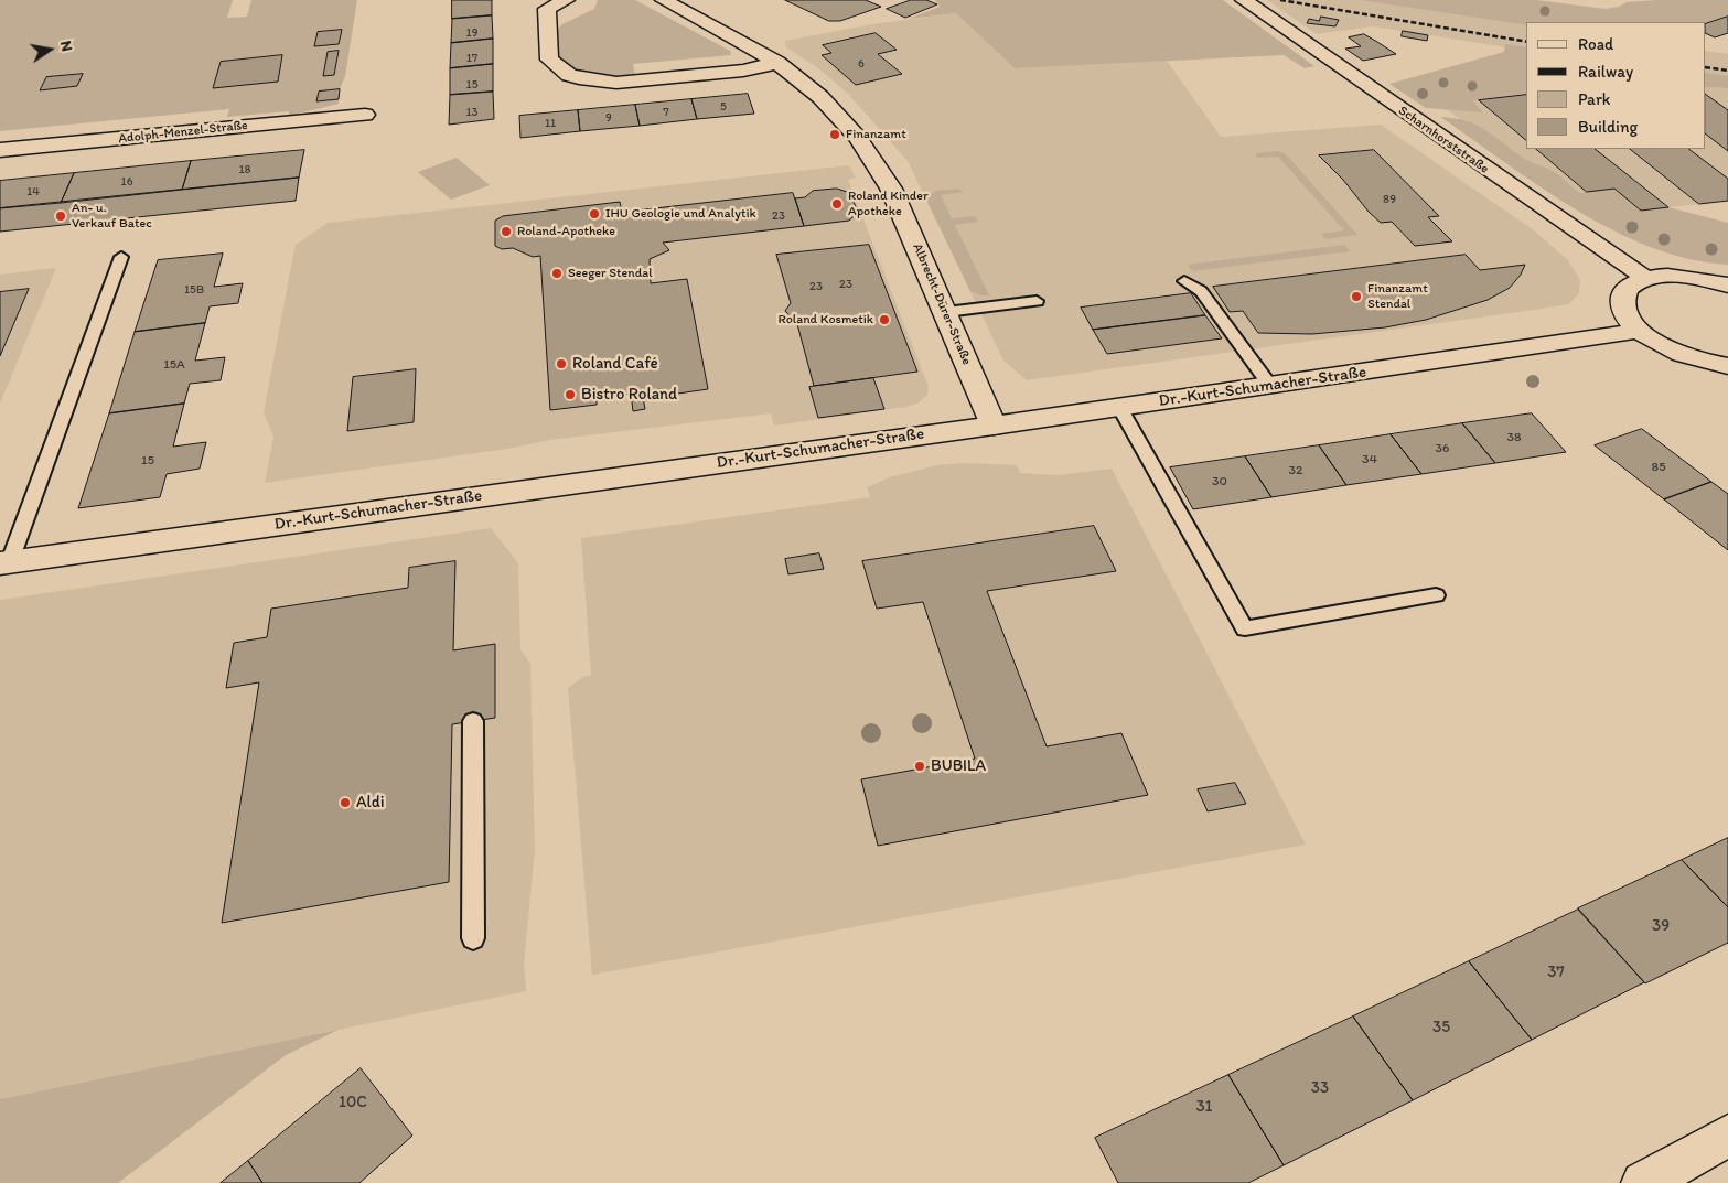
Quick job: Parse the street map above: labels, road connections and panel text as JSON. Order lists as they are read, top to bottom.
{
  "streets": {
    "street": [
      "Adolph-Menzel-Straße",
      "Scharnhorststraße",
      "Albrecht-Dürer-Straße",
      "Dr.-Kurt-Schumacher-Straße"
    ]
  },
  "crossings": [
    ["Albrecht-Dürer-Straße", "Dr.-Kurt-Schumacher-Straße"]
  ],
  "places": [
    "Finanzamt",
    "Roland Kinder Apotheke",
    "IHU Geologie und Analytik",
    "An- u. Verkauf Batec",
    "Roland-Apotheke",
    "Seeger Stendal",
    "Finanzamt Stendal",
    "Roland Kosmetik",
    "Roland Café",
    "Bistro Roland",
    "BUBILA",
    "Aldi"
  ],
  "house_numbers": [
    "19",
    "17",
    "6",
    "15",
    "5",
    "13",
    "7",
    "9",
    "11",
    "18",
    "16",
    "14",
    "89",
    "23",
    "23",
    "23",
    "15B",
    "15A",
    "38",
    "36",
    "34",
    "15",
    "85",
    "32",
    "30",
    "39",
    "37",
    "35",
    "33",
    "10C",
    "31"
  ],
  "legend": [
    "Road",
    "Railway",
    "Park",
    "Building"
  ],
  "north": "right"
}
